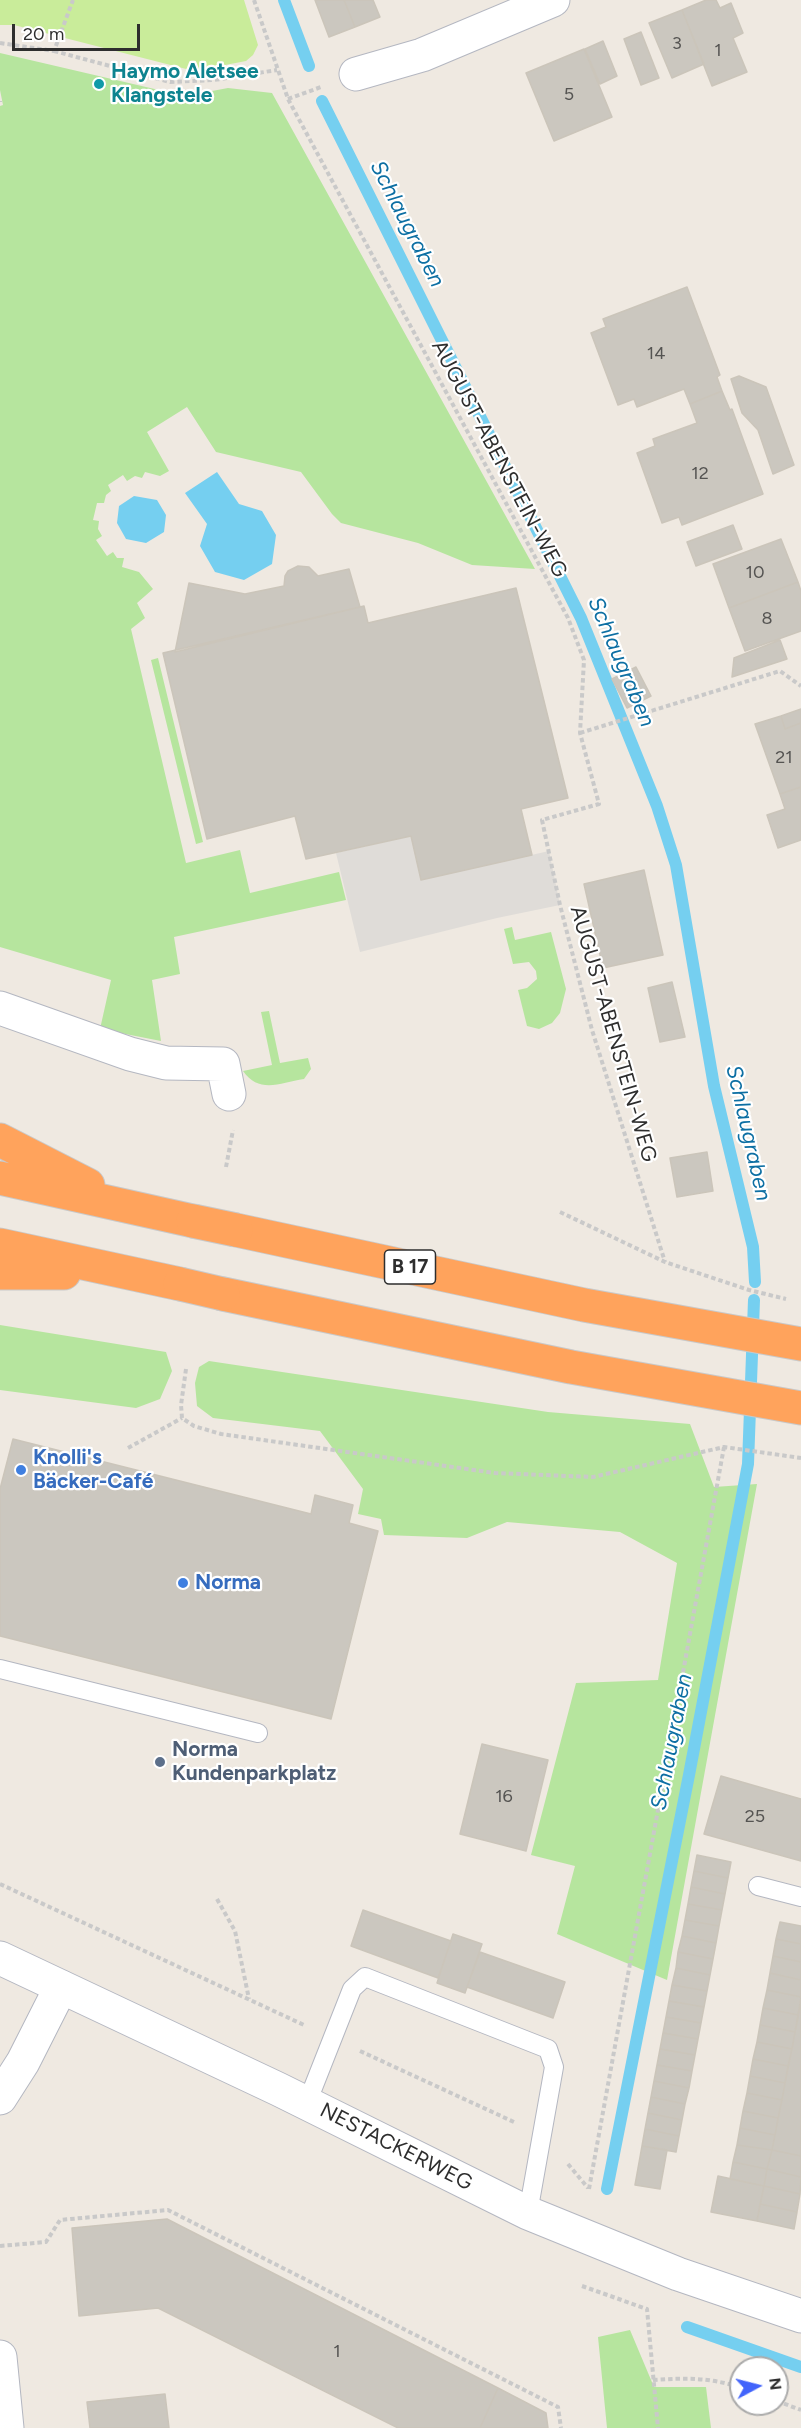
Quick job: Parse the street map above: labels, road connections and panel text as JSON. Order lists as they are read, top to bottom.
{
  "streets": {
    "highway": ["B 17"],
    "street": ["NESTACKERWEG"],
    "path": ["AUGUST-ABENSTEIN-WEG"]
  },
  "water": ["Schlaugraben"],
  "places": [
    "Haymo Aletsee Klangstele",
    "Knolli's Bäcker-Café",
    "Norma",
    "Norma Kundenparkplatz"
  ],
  "house_numbers": [
    "3",
    "1",
    "5",
    "14",
    "12",
    "10",
    "8",
    "21",
    "16",
    "25",
    "1"
  ],
  "scale_bar": "20 m",
  "north": "right"
}
